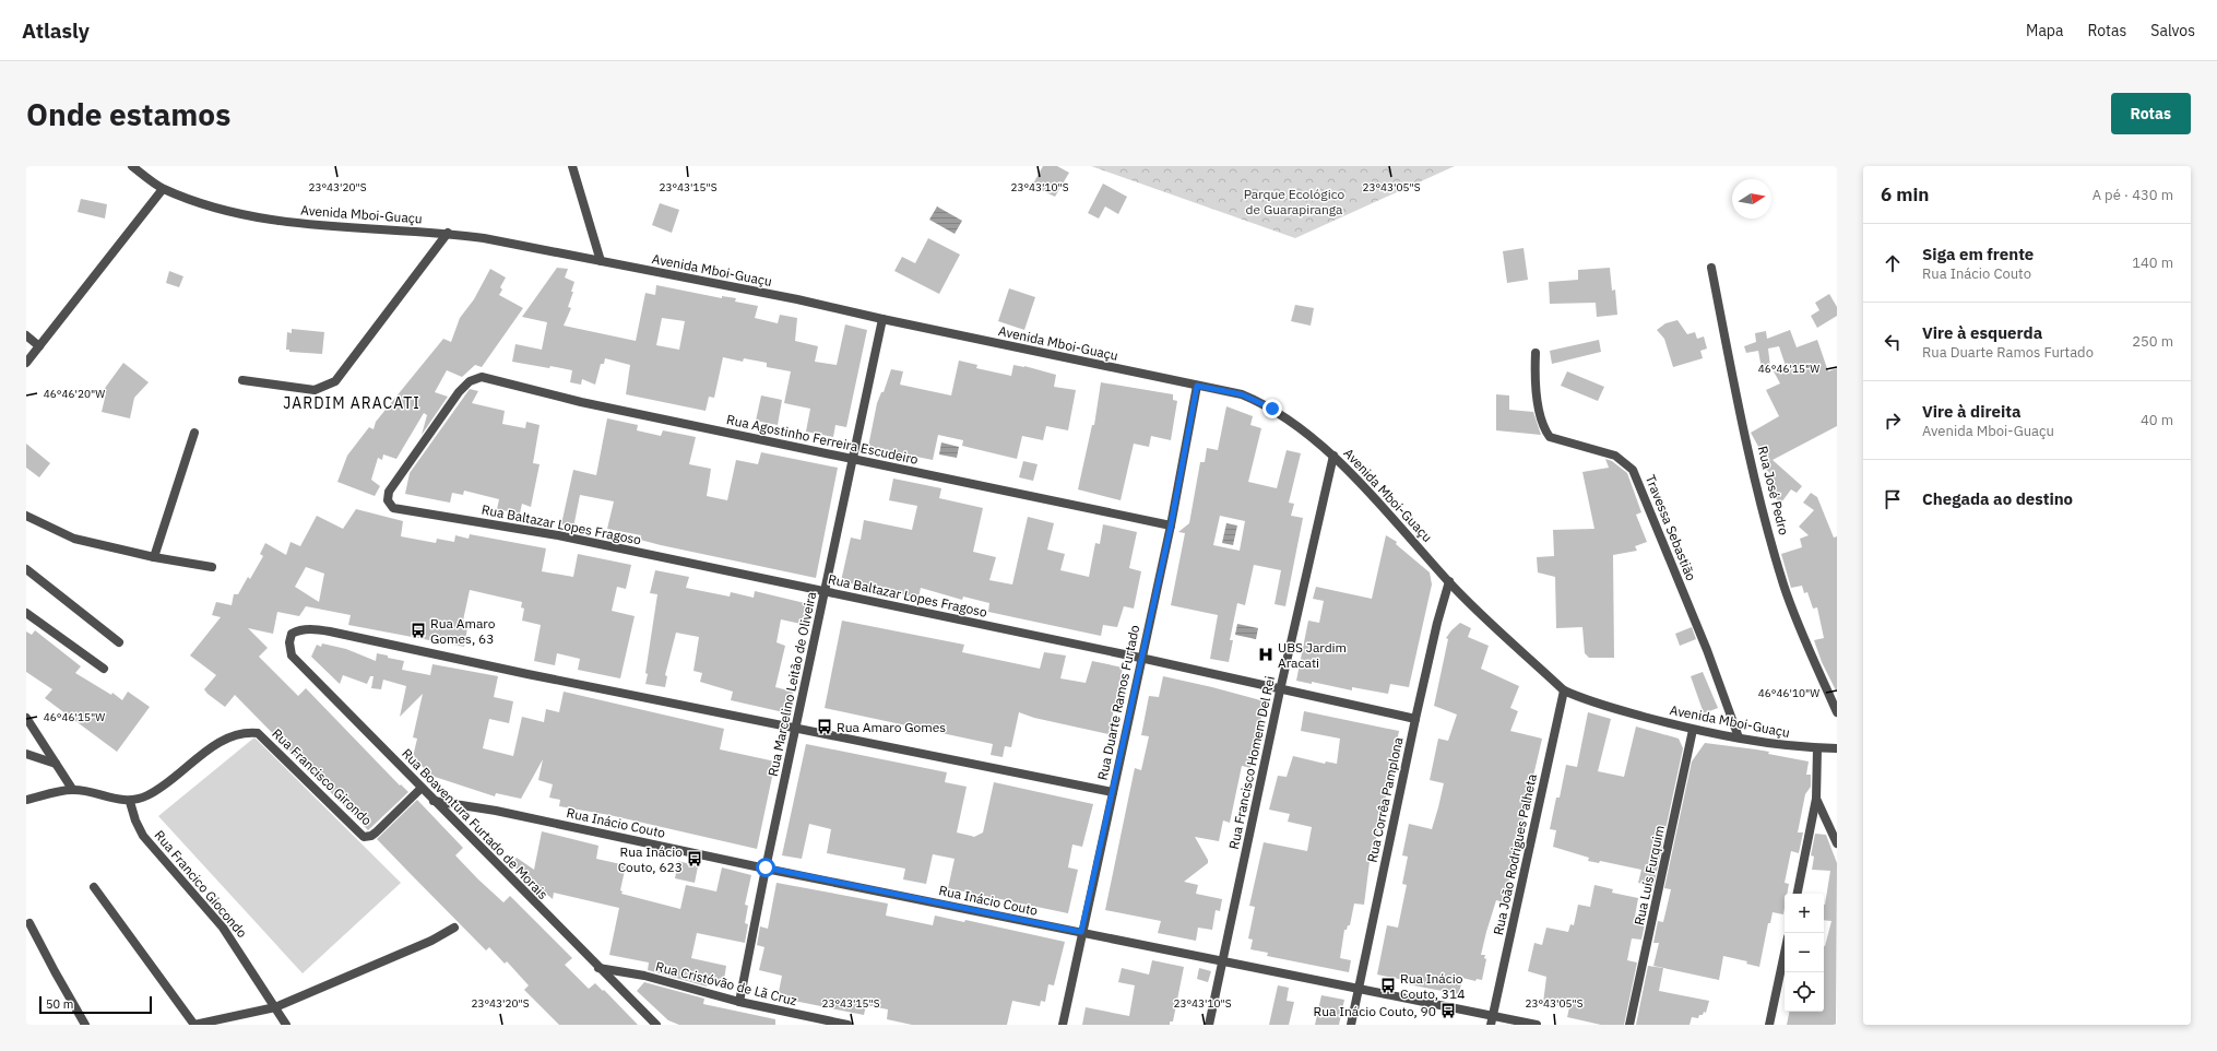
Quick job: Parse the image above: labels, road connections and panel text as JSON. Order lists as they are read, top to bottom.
{
  "streets": {
    "street": [
      "Avenida Mboi-Guaçu",
      "Rua Agostinho Ferreira Escudeiro",
      "Rua José Pedro",
      "Rua Baltazar Lopes Fragoso",
      "Travessa Sebastião",
      "Rua Marcelino Leitão de Oliveira",
      "Rua Duarte Ramos Furtado",
      "Rua Francisco Homem Del Rei",
      "Rua Francisco Girondo",
      "Rua Corrêa Pamplona",
      "Rua Inácio Couto",
      "Rua Boaventura Furtado de Morais",
      "Rua João Rodrigues Palheta",
      "Rua Luís Furquim",
      "Rua Francico Giocondo",
      "Rua Cristóvão de Lã Cruz"
    ]
  },
  "crossings": [
    ["Avenida Mboi-Guaçu", "Travessa Sebastião"],
    ["Avenida Mboi-Guaçu", "Rua Marcelino Leitão de Oliveira"],
    ["Avenida Mboi-Guaçu", "Rua Duarte Ramos Furtado"],
    ["Avenida Mboi-Guaçu", "Rua Francisco Homem Del Rei"],
    ["Avenida Mboi-Guaçu", "Rua Corrêa Pamplona"],
    ["Avenida Mboi-Guaçu", "Rua João Rodrigues Palheta"],
    ["Avenida Mboi-Guaçu", "Rua Luís Furquim"],
    ["Rua Agostinho Ferreira Escudeiro", "Rua Baltazar Lopes Fragoso"],
    ["Rua Agostinho Ferreira Escudeiro", "Rua Marcelino Leitão de Oliveira"],
    ["Rua Agostinho Ferreira Escudeiro", "Rua Duarte Ramos Furtado"],
    ["Rua Baltazar Lopes Fragoso", "Rua Marcelino Leitão de Oliveira"],
    ["Rua Baltazar Lopes Fragoso", "Rua Duarte Ramos Furtado"],
    ["Rua Baltazar Lopes Fragoso", "Rua Francisco Homem Del Rei"],
    ["Rua Baltazar Lopes Fragoso", "Rua Corrêa Pamplona"],
    ["Rua Marcelino Leitão de Oliveira", "Rua Inácio Couto"],
    ["Rua Marcelino Leitão de Oliveira", "Rua Boaventura Furtado de Morais"],
    ["Rua Marcelino Leitão de Oliveira", "Rua Cristóvão de Lã Cruz"],
    ["Rua Duarte Ramos Furtado", "Rua Inácio Couto"],
    ["Rua Francisco Homem Del Rei", "Rua Inácio Couto"],
    ["Rua Francisco Girondo", "Rua Boaventura Furtado de Morais"],
    ["Rua Francisco Girondo", "Rua Francico Giocondo"],
    ["Rua Corrêa Pamplona", "Rua Inácio Couto"],
    ["Rua Inácio Couto", "Rua Boaventura Furtado de Morais"],
    ["Rua Inácio Couto", "Rua João Rodrigues Palheta"],
    ["Rua Boaventura Furtado de Morais", "Rua Cristóvão de Lã Cruz"]
  ],
  "districts": ["JARDIM ARACATI"],
  "parks": ["Parque Ecológico de Guarapiranga"],
  "places": {
    "bus stop": [
      "Rua Amaro Gomes, 63",
      "Rua Amaro Gomes",
      "Rua Inácio Couto, 623",
      "Rua Inácio Couto, 314",
      "Rua Inácio Couto, 90"
    ],
    "hospital": ["UBS Jardim Aracati"]
  },
  "scale_bar": "50 m",
  "north": "right",
  "page": {
    "header": "Atlasly",
    "nav": ["Mapa", "Rotas", "Salvos"],
    "buttons": "Rotas",
    "title": "Onde estamos",
    "heading": ["6 min", "A pé · 430 m"],
    "list": [
      ["Siga em frente", "Rua Inácio Couto", "140 m"],
      ["Vire à esquerda", "Rua Duarte Ramos Furtado", "250 m"],
      ["Vire à direita", "Avenida Mboi-Guaçu", "40 m"],
      "Chegada ao destino"
    ],
    "map_buttons": ["+", "−"],
    "scale": "50 m"
  },
  "coordinates": [
    "23°43'20\"S",
    "23°43'15\"S",
    "23°43'10\"S",
    "23°43'05\"S",
    "46°46'15\"W",
    "46°46'20\"W",
    "46°46'10\"W"
  ]
}
